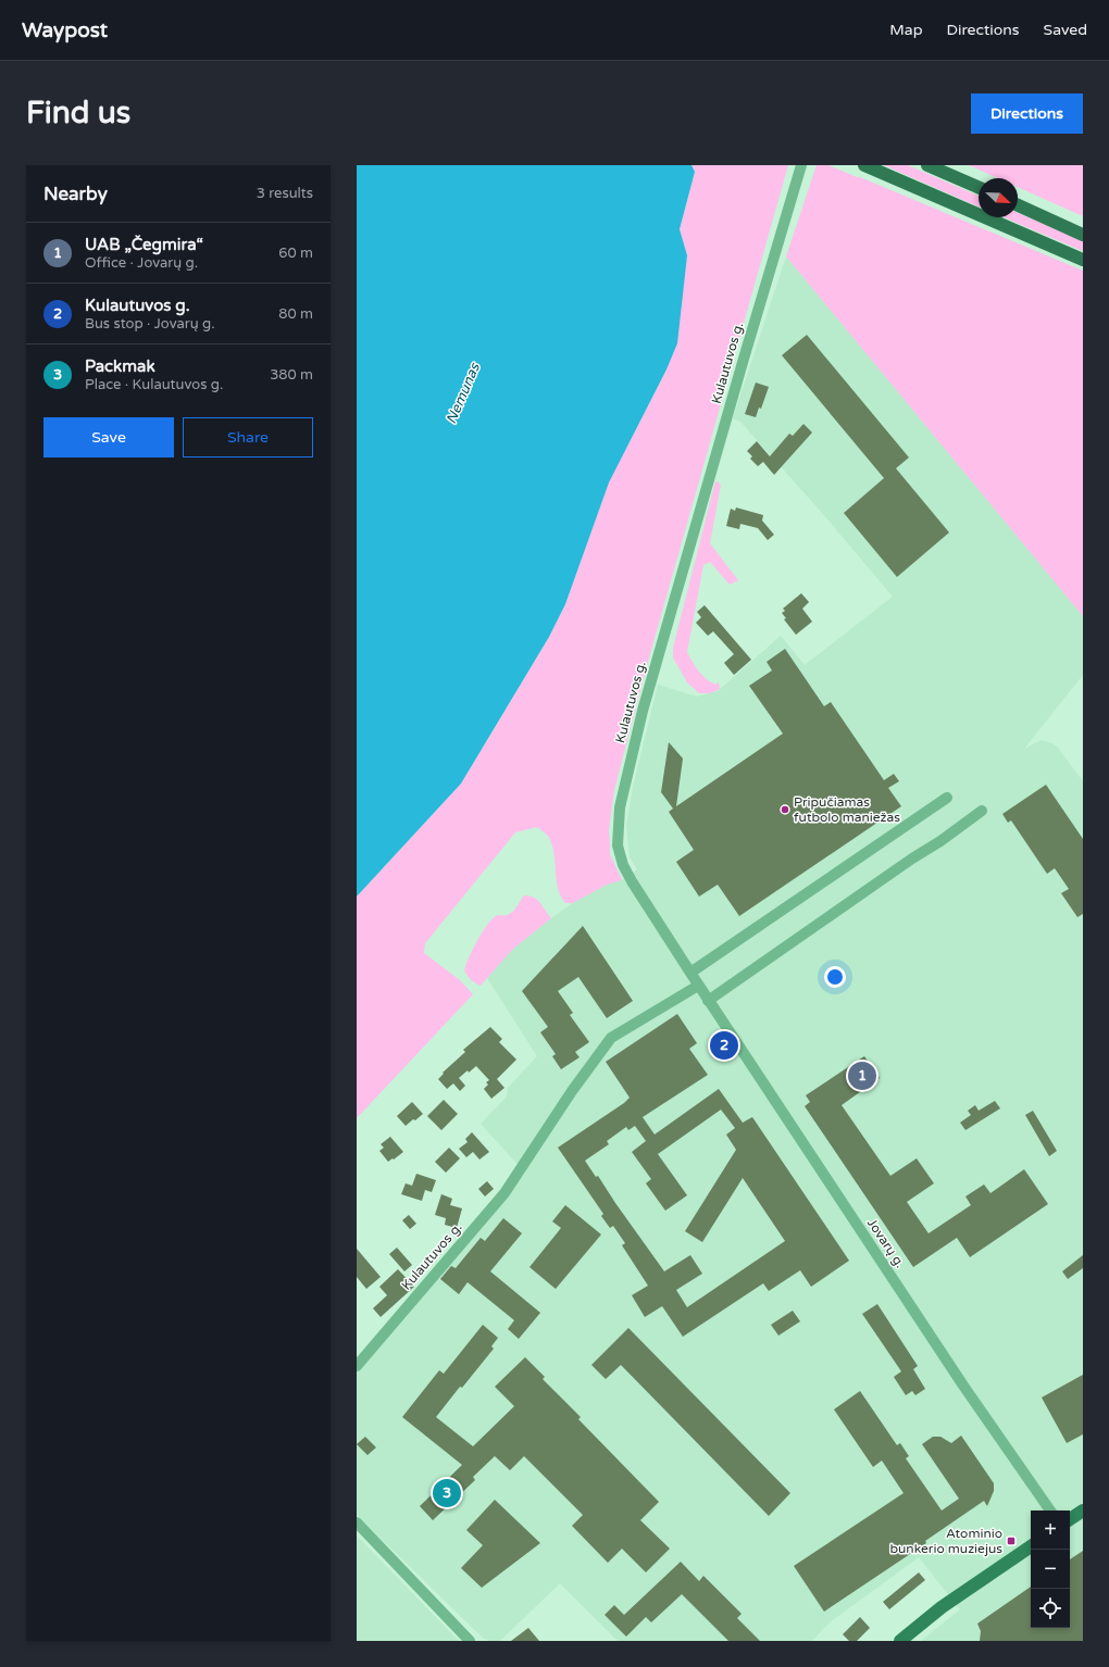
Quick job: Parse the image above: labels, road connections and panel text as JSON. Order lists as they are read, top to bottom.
{
  "streets": {
    "street": ["Kulautuvos g.", "Jovarų g."]
  },
  "crossings": [
    ["Kulautuvos g.", "Jovarų g."]
  ],
  "water": ["Nemunas"],
  "places": {
    "other": ["Pripučiamas futbolo maniežas"],
    "transit": ["Atominio bunkerio muziejus"]
  },
  "north": "bottom right",
  "page": {
    "header": "Waypost",
    "nav": ["Map", "Directions", "Saved"],
    "buttons": [
      "Directions",
      ["Save", "Share"]
    ],
    "title": "Find us",
    "heading": ["Nearby", "3 results"],
    "list": [
      {
        "mark": "1",
        "name": "UAB „Čegmira“",
        "note": "Office · Jovarų g.",
        "value": "60 m"
      },
      {
        "mark": "2",
        "name": "Kulautuvos g.",
        "note": "Bus stop · Jovarų g.",
        "value": "80 m"
      },
      {
        "mark": "3",
        "name": "Packmak",
        "note": "Place · Kulautuvos g.",
        "value": "380 m"
      }
    ],
    "pins": ["2", "1", "3"],
    "map_buttons": ["+", "−"]
  }
}
